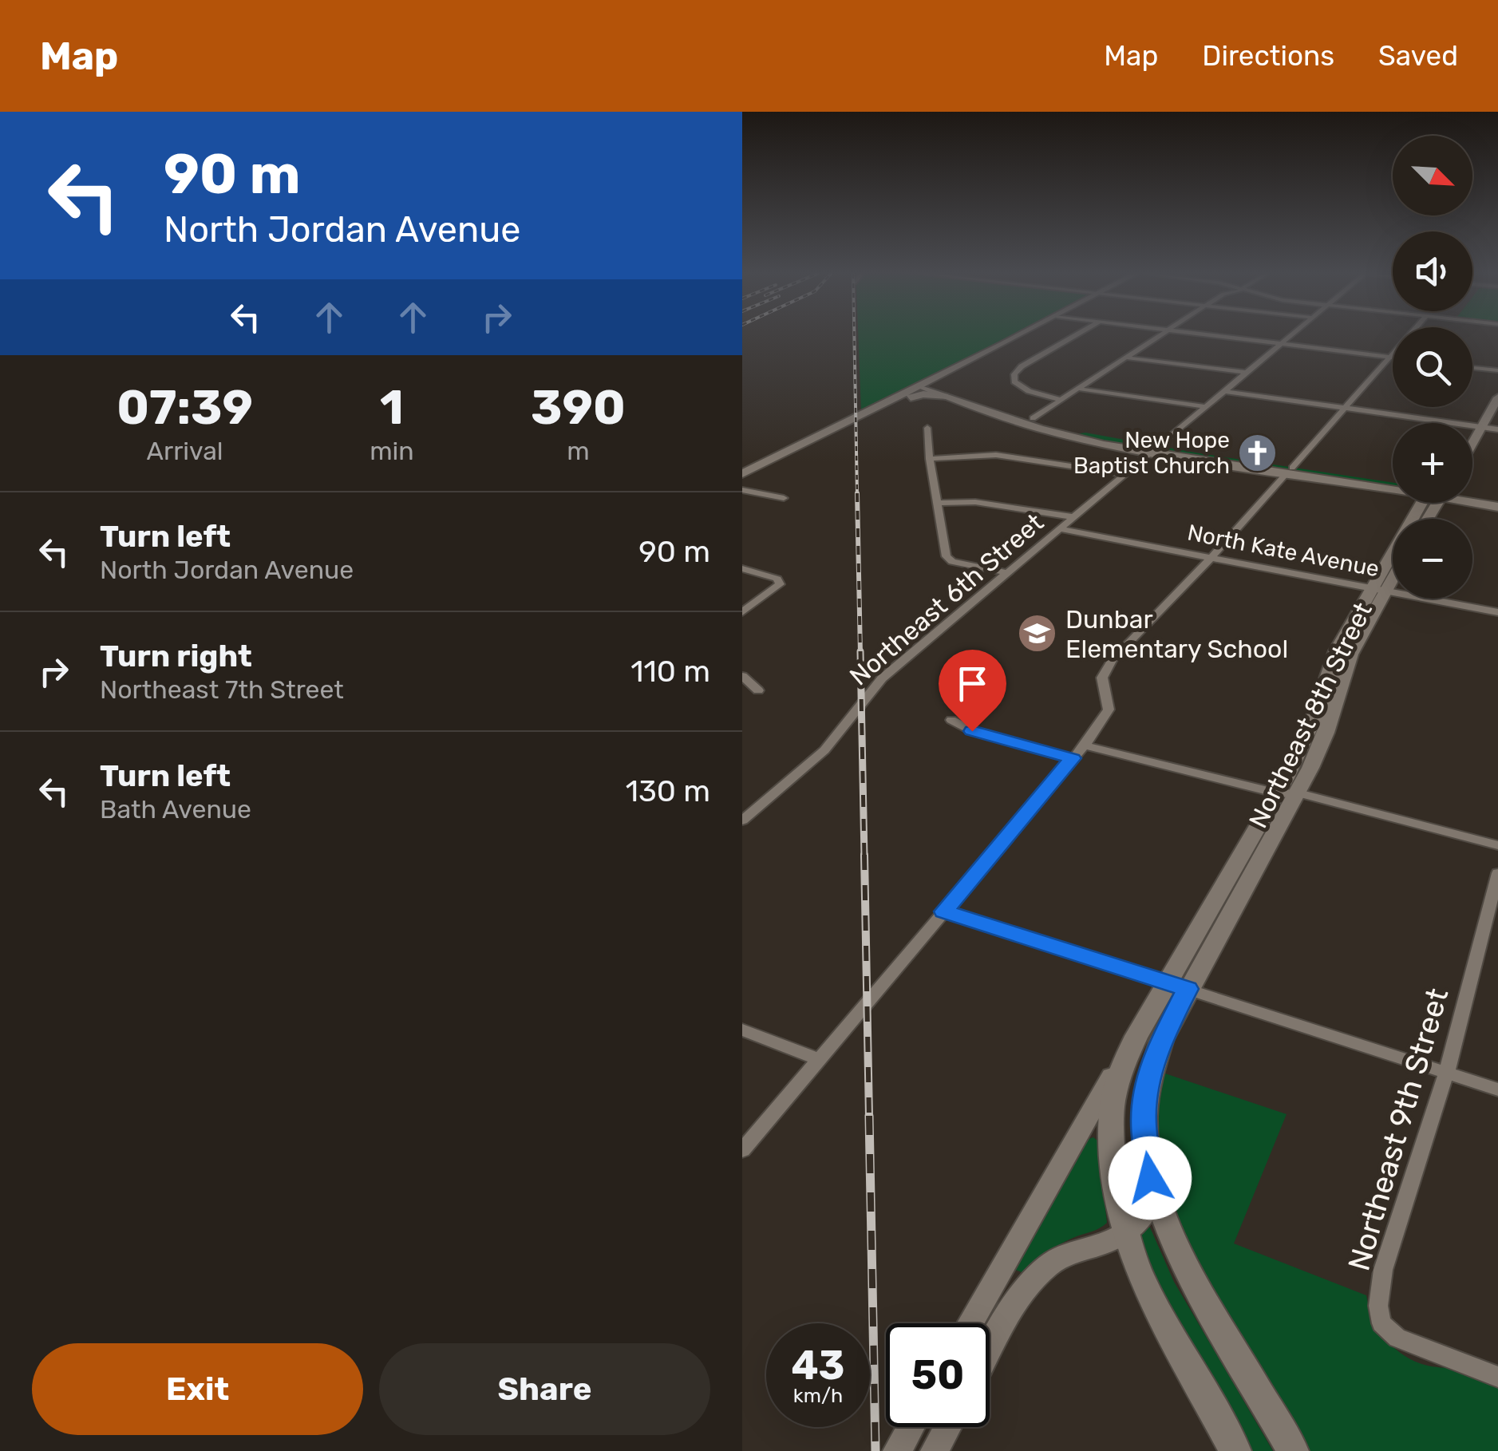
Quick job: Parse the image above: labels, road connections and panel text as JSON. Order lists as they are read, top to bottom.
{
  "streets": {
    "main road": ["Northeast 8th Street"],
    "street": ["North Kate Avenue", "Northeast 6th Street", "Northeast 9th Street"]
  },
  "crossings": [
    ["North Kate Avenue", "Northeast 6th Street"],
    ["North Kate Avenue", "Northeast 8th Street"]
  ],
  "places": {
    "church": ["New Hope Baptist Church"],
    "school or university": ["Dunbar Elementary School"]
  },
  "north": "bottom right",
  "page": {
    "header": "Map",
    "nav": ["Map", "Directions", "Saved"],
    "turn": ["90 m", "North Jordan Avenue"],
    "map_buttons": ["+", "−"],
    "eta": [
      "07:39",
      "Arrival",
      "1",
      "min",
      "390",
      "m"
    ],
    "list": [
      {
        "name": "Turn left",
        "note": "North Jordan Avenue",
        "value": "90 m"
      },
      {
        "name": "Turn right",
        "note": "Northeast 7th Street",
        "value": "110 m"
      },
      {
        "name": "Turn left",
        "note": "Bath Avenue",
        "value": "130 m"
      }
    ],
    "speed": "43 km/h",
    "limit": "50",
    "buttons": ["Exit", "Share"]
  }
}
